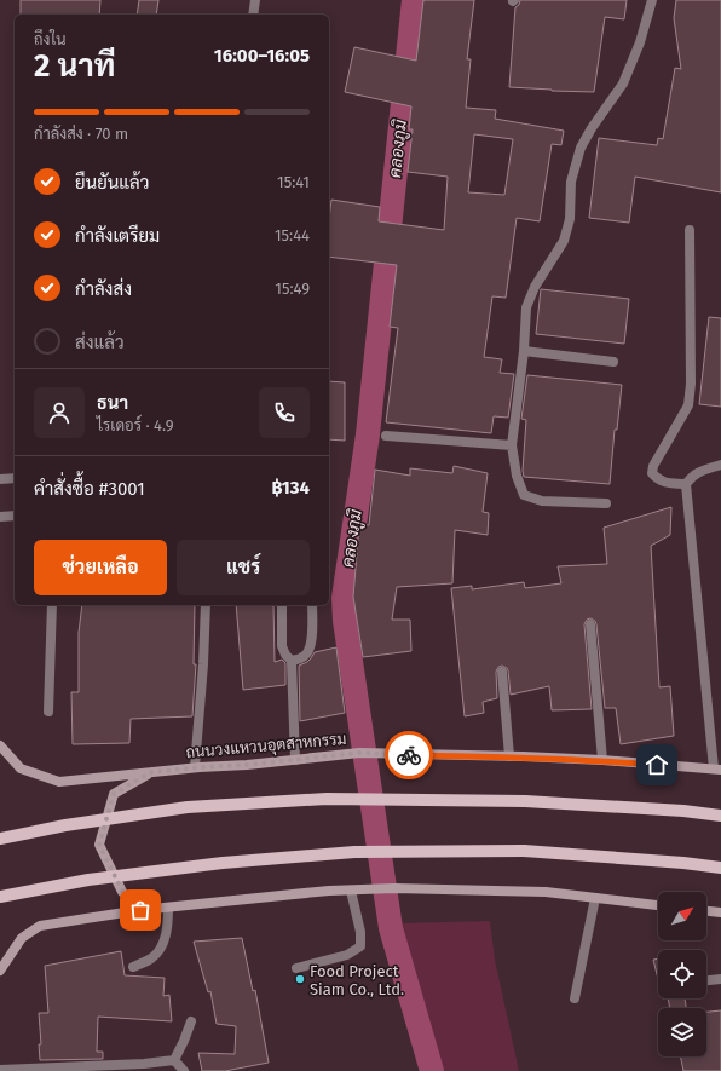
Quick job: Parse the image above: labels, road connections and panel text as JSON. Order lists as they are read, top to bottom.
{
  "streets": {
    "main road": ["ถนนวงแหวนอุตสาหกรรม"]
  },
  "water": ["คลองภูมิ"],
  "places": ["Food Project Siam Co., Ltd."],
  "north": "top right",
  "page": {
    "heading": ["2 นาที", "ถึงใน", "16:00–16:05"],
    "panel": [
      "ธนา",
      "ไรเดอร์ · 4.9",
      "คำสั่งซื้อ #3001",
      "฿134"
    ],
    "bar": "กำลังส่ง · 70 m",
    "list": [
      ["ยืนยันแล้ว", "15:41"],
      ["กำลังเตรียม", "15:44"],
      ["กำลังส่ง", "15:49"],
      "ส่งแล้ว"
    ],
    "buttons": ["ช่วยเหลือ", "แชร์"]
  }
}
